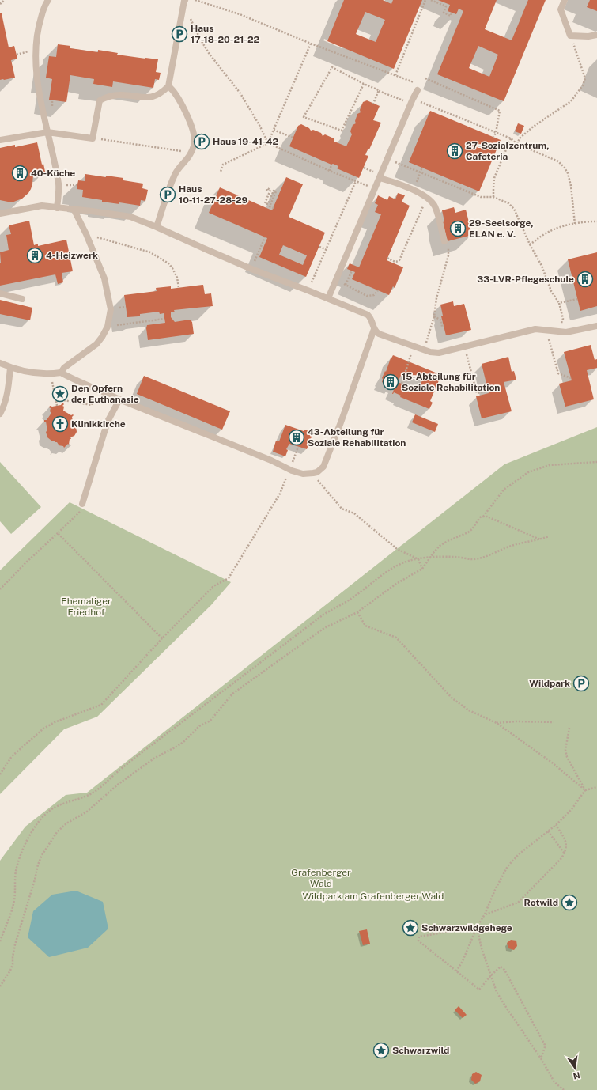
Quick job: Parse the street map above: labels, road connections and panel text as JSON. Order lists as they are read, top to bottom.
{
  "parks": ["Ehemaliger Friedhof", "Grafenberger Wald", "Wildpark am Grafenberger Wald"],
  "places": {
    "parking": [
      "Haus 17-18-20-21-22",
      "Haus 19-41-42",
      "Haus 10-11-27-28-29",
      "Wildpark"
    ],
    "building": [
      "27-Sozialzentrum, Cafeteria",
      "40-Küche",
      "29-Seelsorge, ELAN e. V.",
      "4-Heizwerk",
      "33-LVR-Pflegeschule",
      "15-Abteilung für Soziale Rehabilitation",
      "43-Abteilung für Soziale Rehabilitation"
    ],
    "place": [
      "Den Opfern der Euthanasie",
      "Rotwild",
      "Schwarzwildgehege",
      "Schwarzwild"
    ],
    "church": ["Klinikkirche"]
  },
  "north": "bottom"
}
